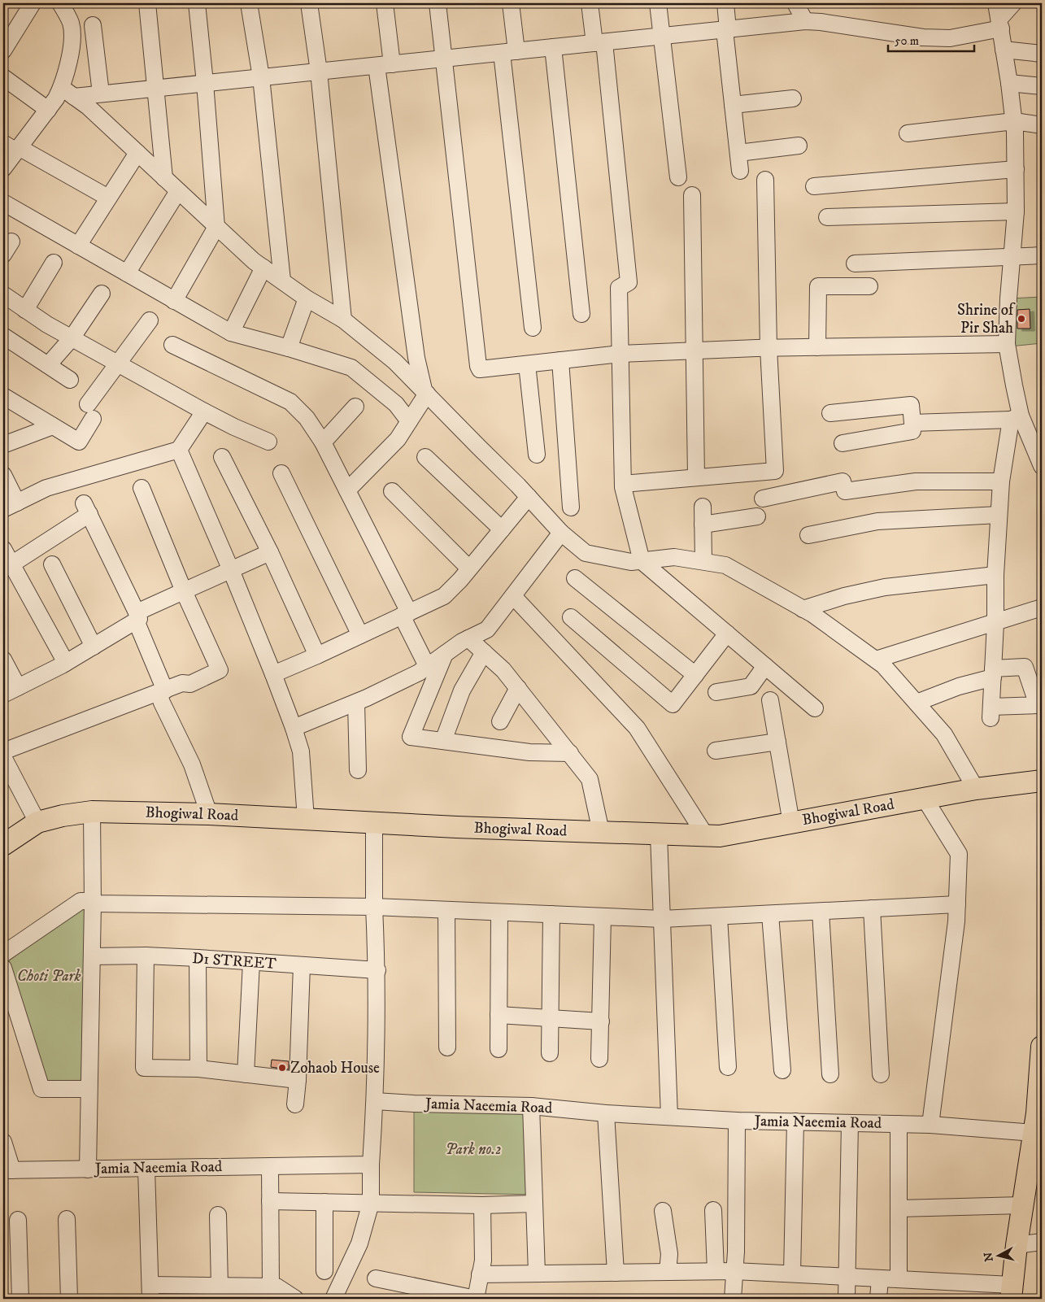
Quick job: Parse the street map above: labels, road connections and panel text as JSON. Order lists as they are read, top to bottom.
{
  "streets": {
    "main road": ["Bhogiwal Road"],
    "street": ["D1 STREET", "Jamia Naeemia Road"]
  },
  "parks": ["Choti Park", "Park no.2"],
  "places": ["Shrine of Pir Shah", "Zohaob House"],
  "scale_bar": "50 m",
  "north": "left"
}
